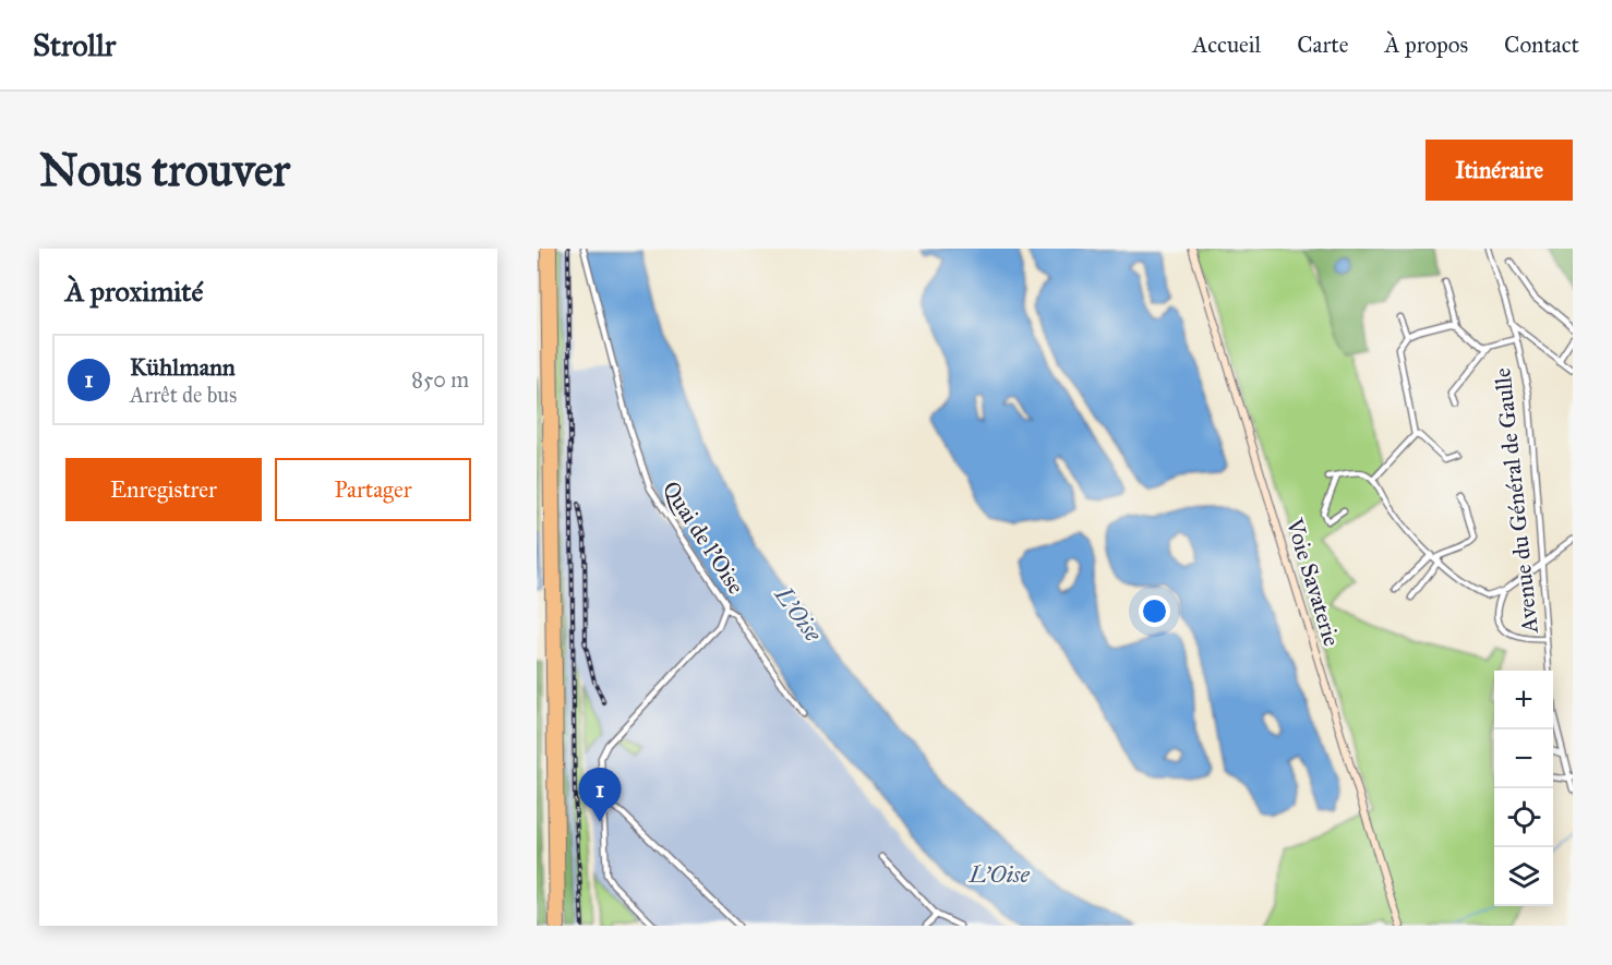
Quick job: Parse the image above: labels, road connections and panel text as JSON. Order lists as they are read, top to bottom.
{
  "streets": {
    "main road": ["Voie Savaterie"],
    "street": ["Avenue du Général de Gaulle", "Quai de l'Oise"]
  },
  "water": ["L'Oise", "L’Oise"],
  "page": {
    "header": "Strollr",
    "nav": [
      "Accueil",
      "Carte",
      "À propos",
      "Contact"
    ],
    "buttons": [
      "Itinéraire",
      ["Enregistrer", "Partager"]
    ],
    "title": "Nous trouver",
    "heading": "À proximité",
    "list": [
      {
        "mark": "1",
        "name": "Kühlmann",
        "note": "Arrêt de bus",
        "value": "850 m"
      }
    ],
    "map_buttons": ["+", "−"],
    "pins": "1"
  }
}
